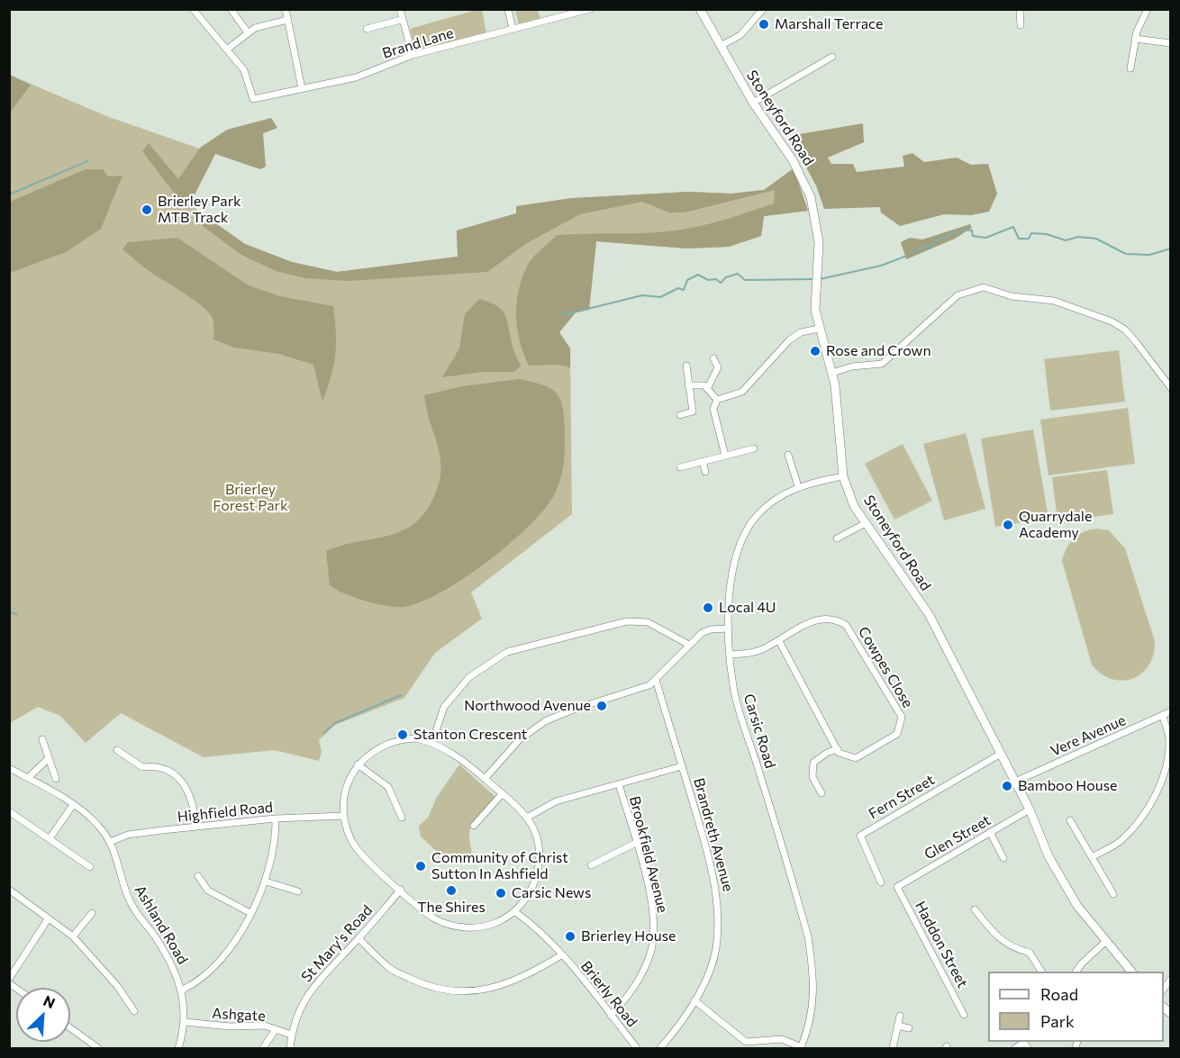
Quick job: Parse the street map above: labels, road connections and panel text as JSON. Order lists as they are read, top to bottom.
{
  "streets": {
    "main road": ["Stoneyford Road"],
    "street": [
      "Brand Lane",
      "Cowpes Close",
      "Carsic Road",
      "Vere Avenue",
      "Fern Street",
      "Highfield Road",
      "Brandreth Avenue",
      "Glen Street",
      "Brookfield Avenue",
      "Ashland Road",
      "St Mary's Road",
      "Haddon Street",
      "Brierly Road",
      "Ashgate"
    ]
  },
  "crossings": [
    ["Stoneyford Road", "Carsic Road"],
    ["Stoneyford Road", "Vere Avenue"],
    ["Stoneyford Road", "Fern Street"],
    ["Stoneyford Road", "Glen Street"],
    ["Cowpes Close", "Carsic Road"],
    ["Highfield Road", "Ashland Road"],
    ["Highfield Road", "St Mary's Road"],
    ["Highfield Road", "Brierly Road"],
    ["Glen Street", "Haddon Street"],
    ["Brookfield Avenue", "Brierly Road"],
    ["St Mary's Road", "Brierly Road"],
    ["St Mary's Road", "Ashgate"]
  ],
  "parks": ["Brierley Forest Park"],
  "places": [
    "Marshall Terrace",
    "Brierley Park MTB Track",
    "Rose and Crown",
    "Quarrydale Academy",
    "Local 4U",
    "Northwood Avenue",
    "Stanton Crescent",
    "Bamboo House",
    "Community of Christ Sutton In Ashfield",
    "The Shires",
    "Carsic News",
    "Brierley House"
  ],
  "legend": ["Road", "Park"],
  "north": "top right"
}
